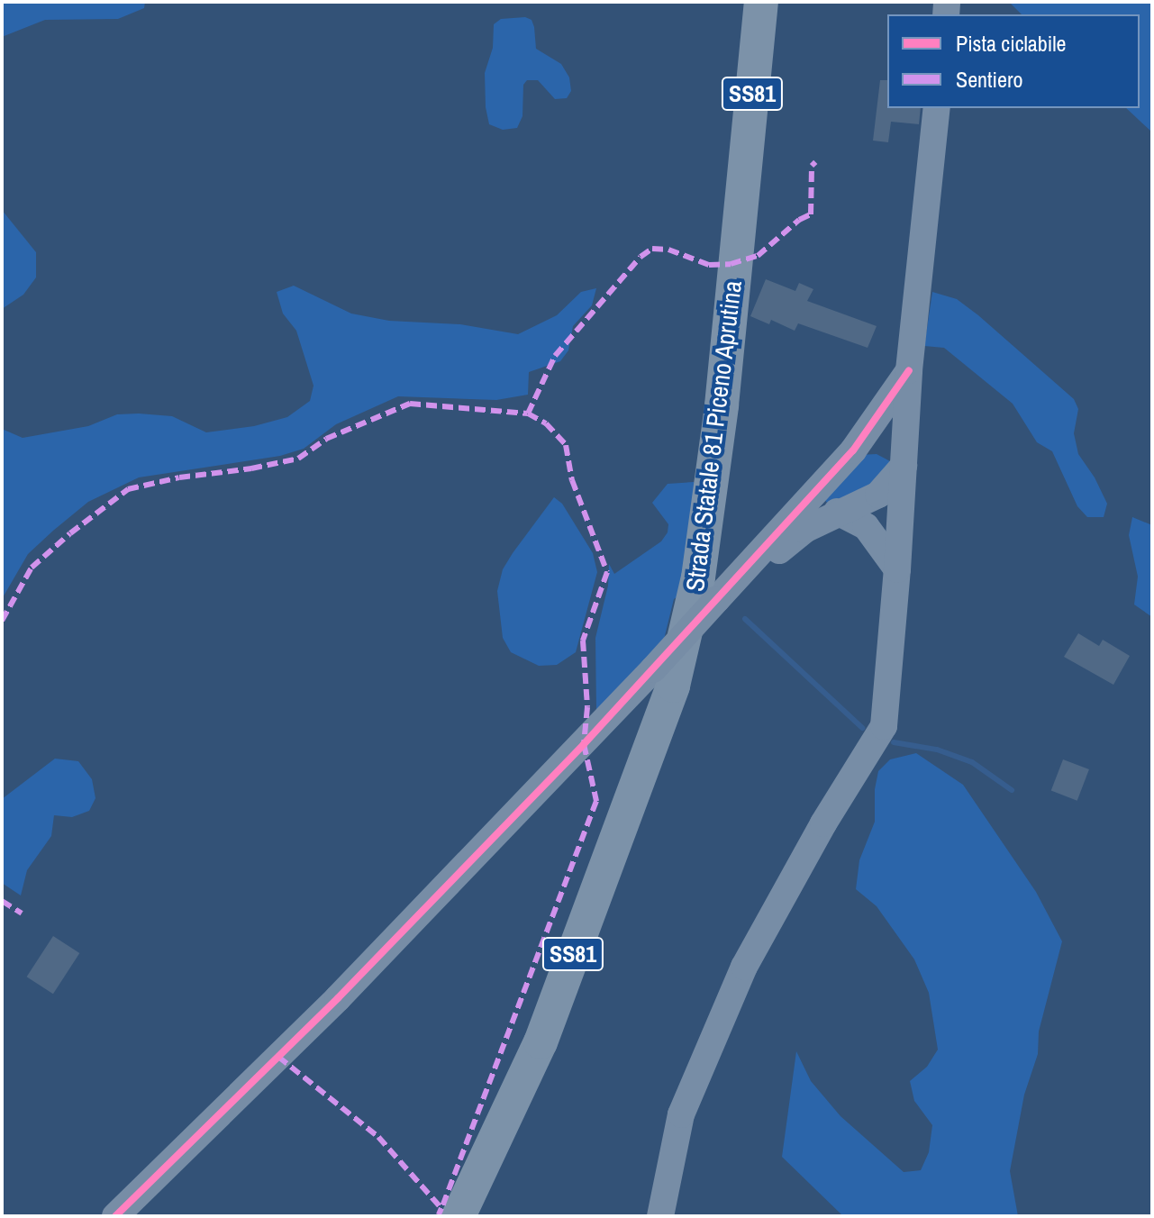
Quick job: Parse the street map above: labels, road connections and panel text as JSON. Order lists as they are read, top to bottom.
{
  "streets": {
    "highway": ["SS81", "Strada Statale 81 Piceno Aprutina"]
  },
  "legend": ["Pista ciclabile", "Sentiero"]
}
